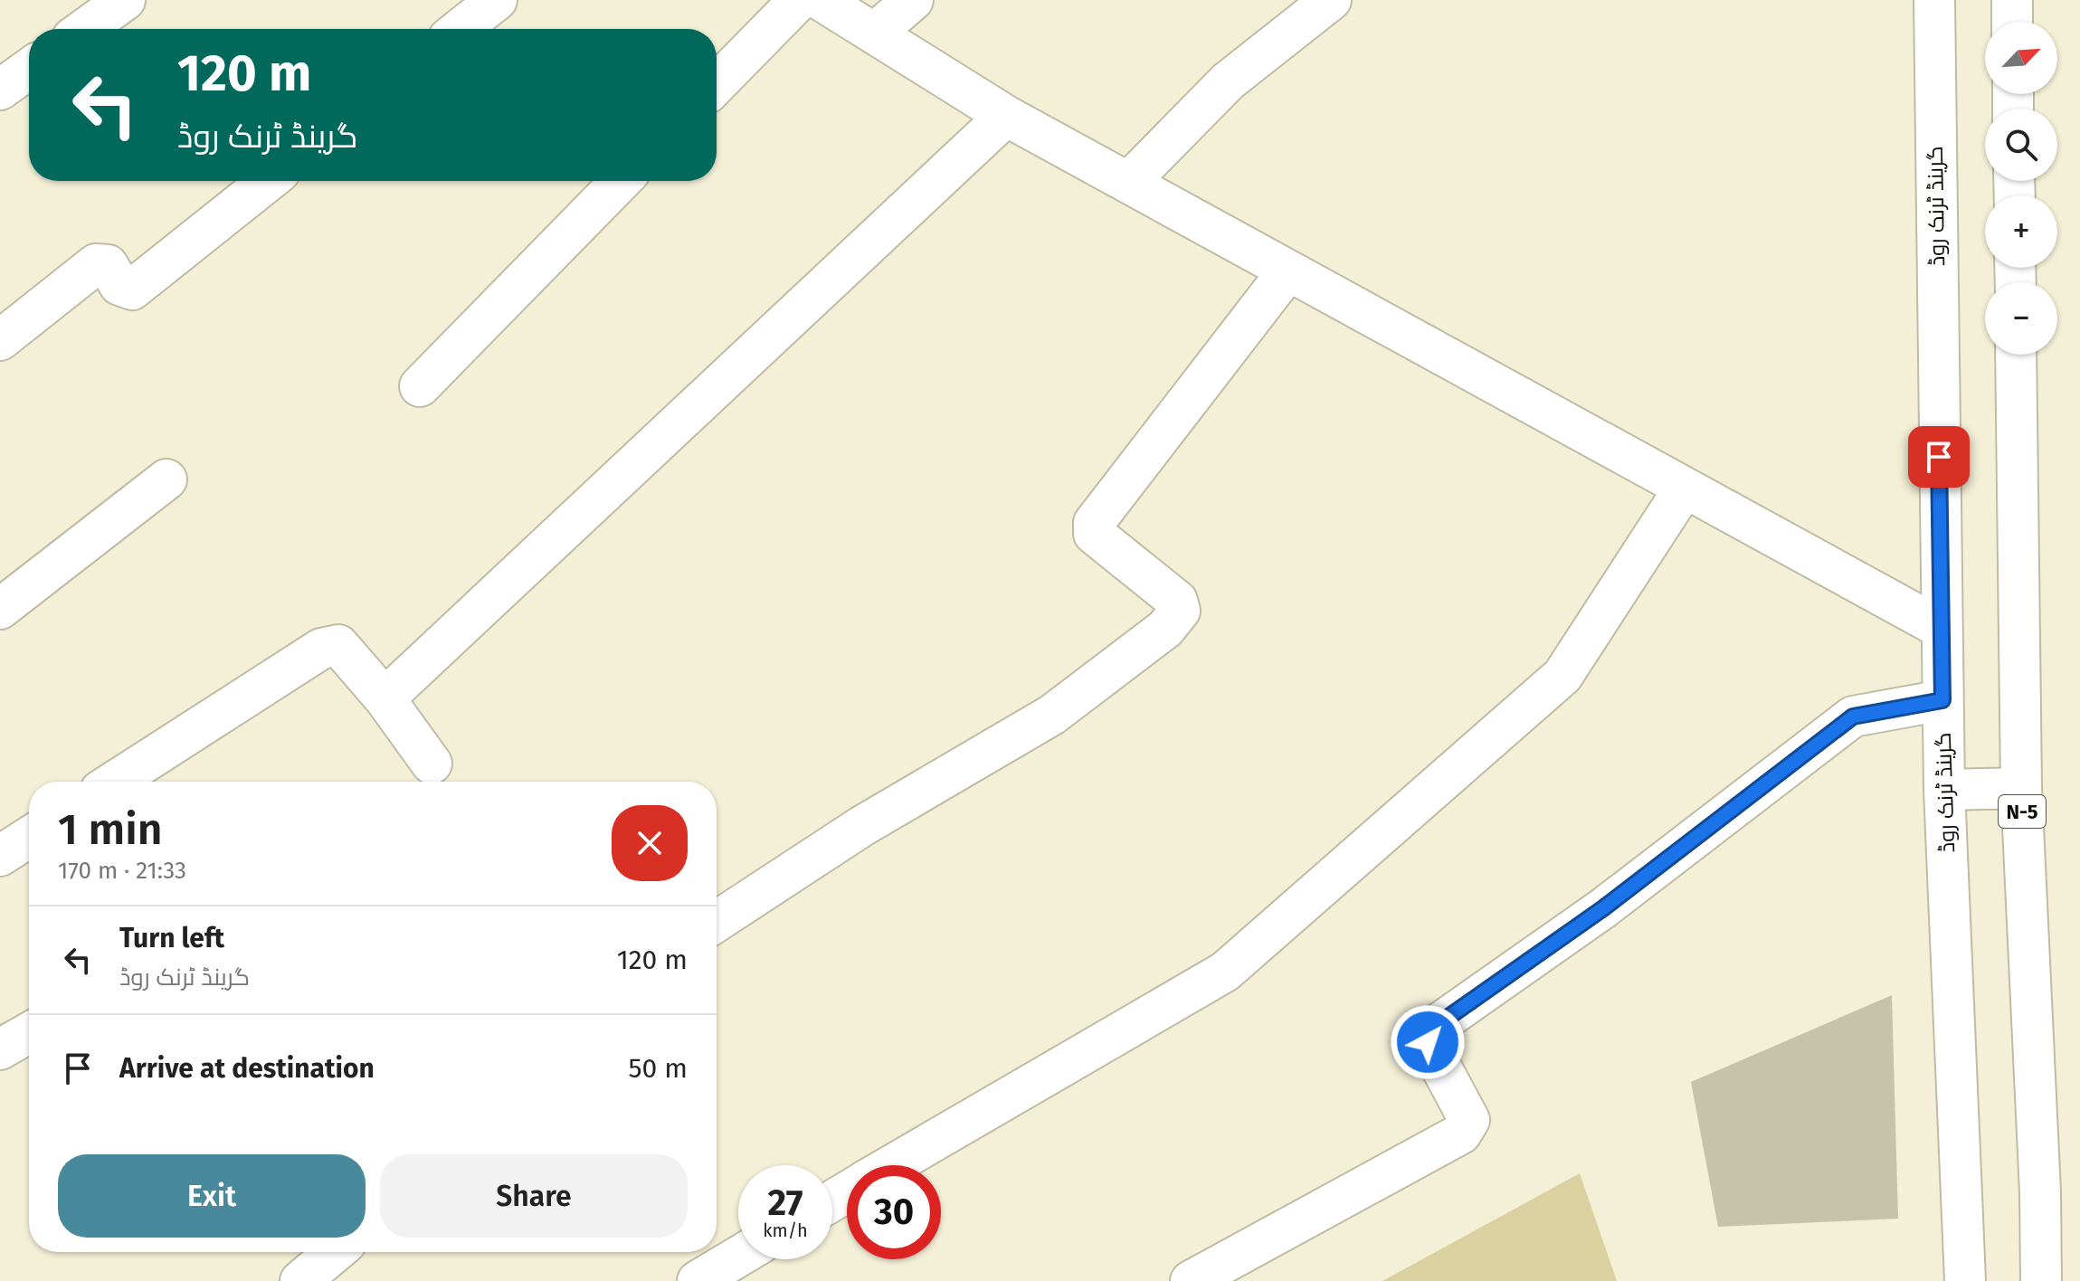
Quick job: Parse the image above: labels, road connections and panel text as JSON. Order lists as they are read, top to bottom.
{
  "streets": {
    "main road": ["گرینڈ ٹرنک روڈ", "N-5"]
  },
  "north": "top right",
  "page": {
    "map_buttons": ["+", "−"],
    "turn": ["120 m", "گرینڈ ٹرنک روڈ"],
    "heading": ["1 min", "170 m · 21:33"],
    "list": [
      {
        "name": "Turn left",
        "note": "گرینڈ ٹرنک روڈ",
        "value": "120 m"
      },
      {
        "name": "Arrive at destination",
        "value": "50 m"
      }
    ],
    "buttons": ["Exit", "Share"],
    "speed": "27 km/h",
    "limit": "30"
  }
}
